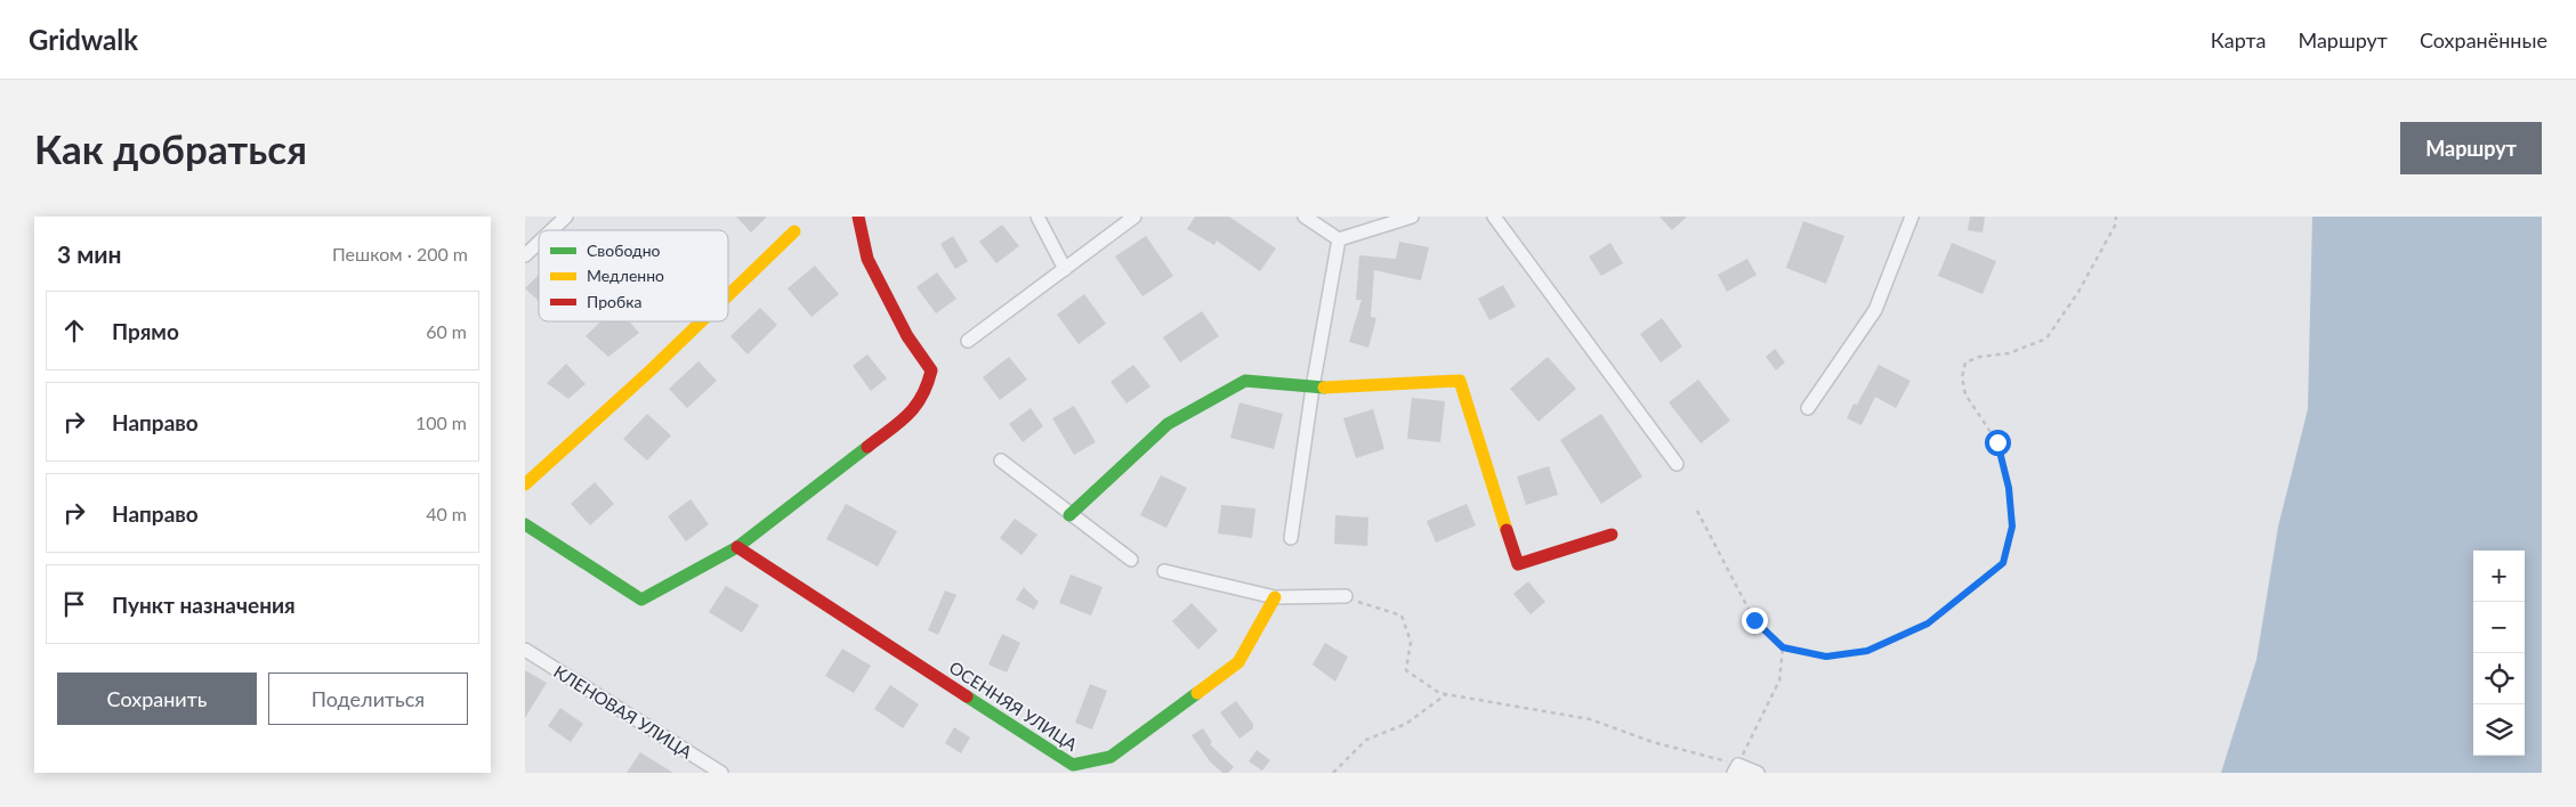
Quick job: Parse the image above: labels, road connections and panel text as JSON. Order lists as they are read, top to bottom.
{
  "streets": {
    "street": ["ОСЕННЯЯ УЛИЦА", "КЛЕНОВАЯ УЛИЦА"]
  },
  "legend": ["Свободно", "Медленно", "Пробка"],
  "page": {
    "header": "Gridwalk",
    "nav": ["Карта", "Маршрут", "Сохранённые"],
    "buttons": [
      "Маршрут",
      ["Сохранить", "Поделиться"]
    ],
    "title": "Как добраться",
    "heading": ["3 мин", "Пешком · 200 m"],
    "list": [
      ["Прямо", "60 m"],
      ["Направо", "100 m"],
      ["Направо", "40 m"],
      "Пункт назначения"
    ],
    "map_buttons": ["+", "−"]
  }
}
